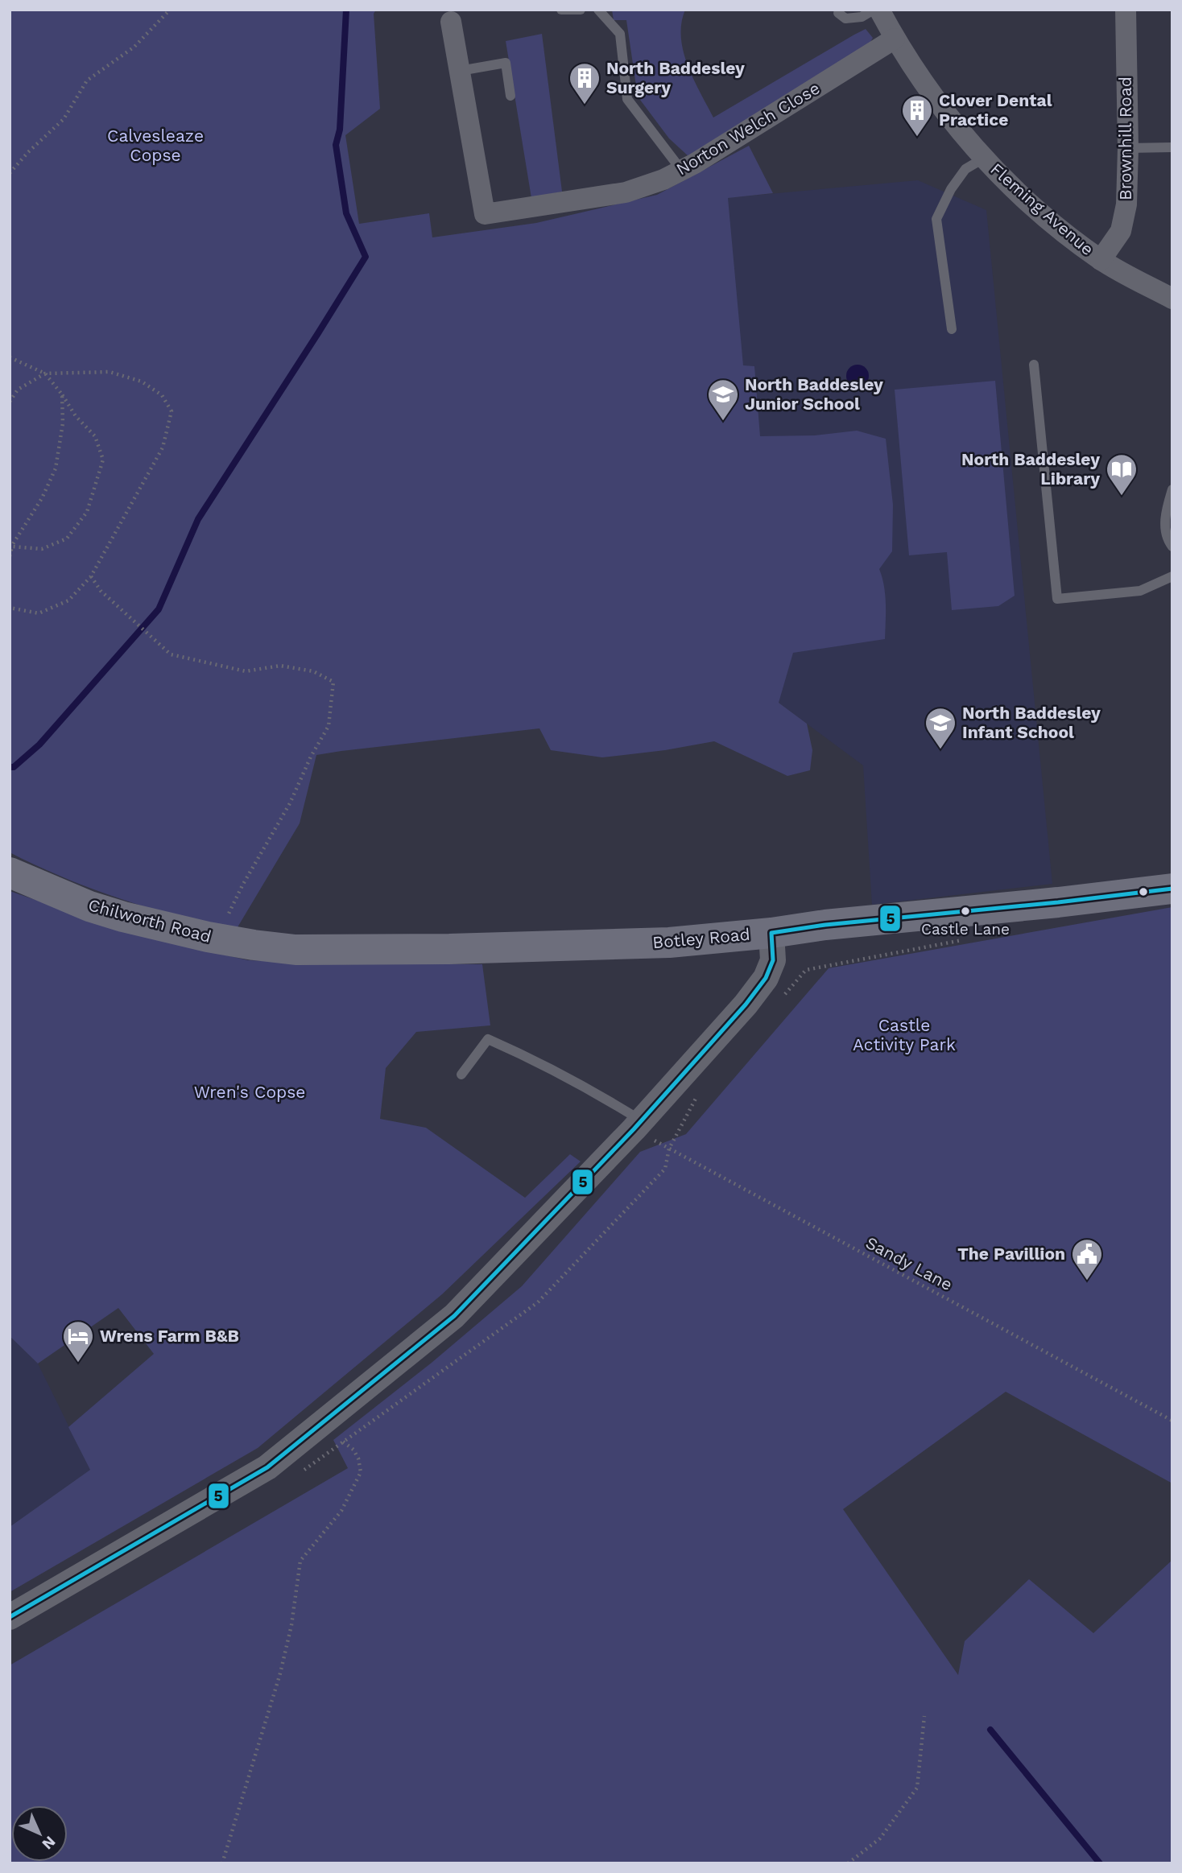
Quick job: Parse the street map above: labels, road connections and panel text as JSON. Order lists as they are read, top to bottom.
{
  "streets": {
    "main road": ["Chilworth Road", "Botley Road"],
    "street": ["Norton Welch Close", "Brownhill Road", "Fleming Avenue"],
    "path": ["Sandy Lane"]
  },
  "crossings": [
    ["Norton Welch Close", "Fleming Avenue"],
    ["Brownhill Road", "Fleming Avenue"],
    ["Chilworth Road", "Botley Road"]
  ],
  "parks": ["Calvesleaze Copse", "Castle Activity Park", "Wren's Copse"],
  "places": {
    "building": ["North Baddesley Surgery", "Clover Dental Practice"],
    "school or university": ["North Baddesley Junior School", "North Baddesley Infant School"],
    "library": ["North Baddesley Library"],
    "other": ["Castle Lane"],
    "public building": ["The Pavillion"],
    "hotel": ["Wrens Farm B&B"]
  },
  "lines": ["transit line 5"],
  "north": "bottom right"
}
